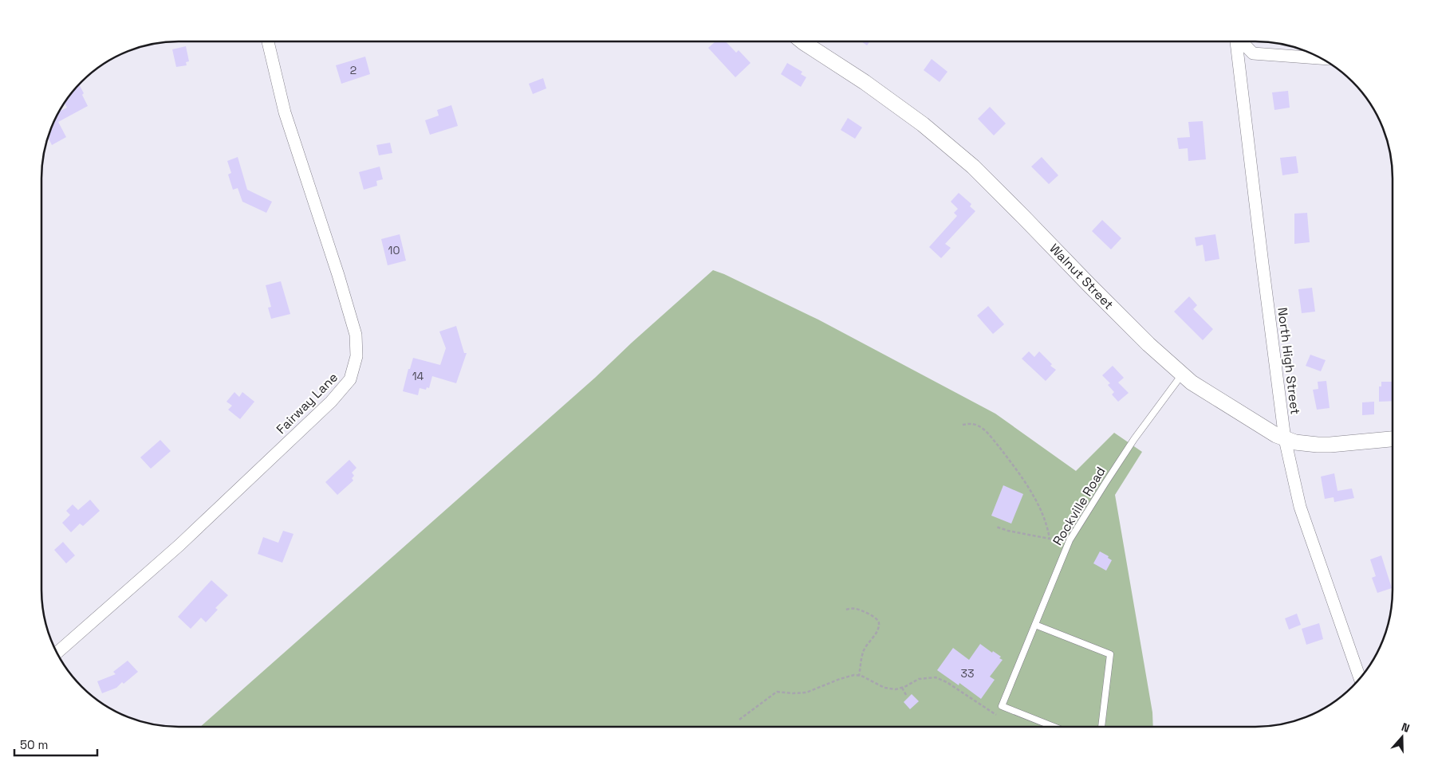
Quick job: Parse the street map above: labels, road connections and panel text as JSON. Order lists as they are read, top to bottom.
{
  "streets": {
    "street": ["Walnut Street", "North High Street", "Fairway Lane"],
    "lane": ["Rockville Road"]
  },
  "crossings": [
    ["Walnut Street", "North High Street"],
    ["Walnut Street", "Rockville Road"]
  ],
  "house_numbers": [
    "2",
    "10",
    "14",
    "33"
  ],
  "scale_bar": "50 m",
  "north": "top"
}
